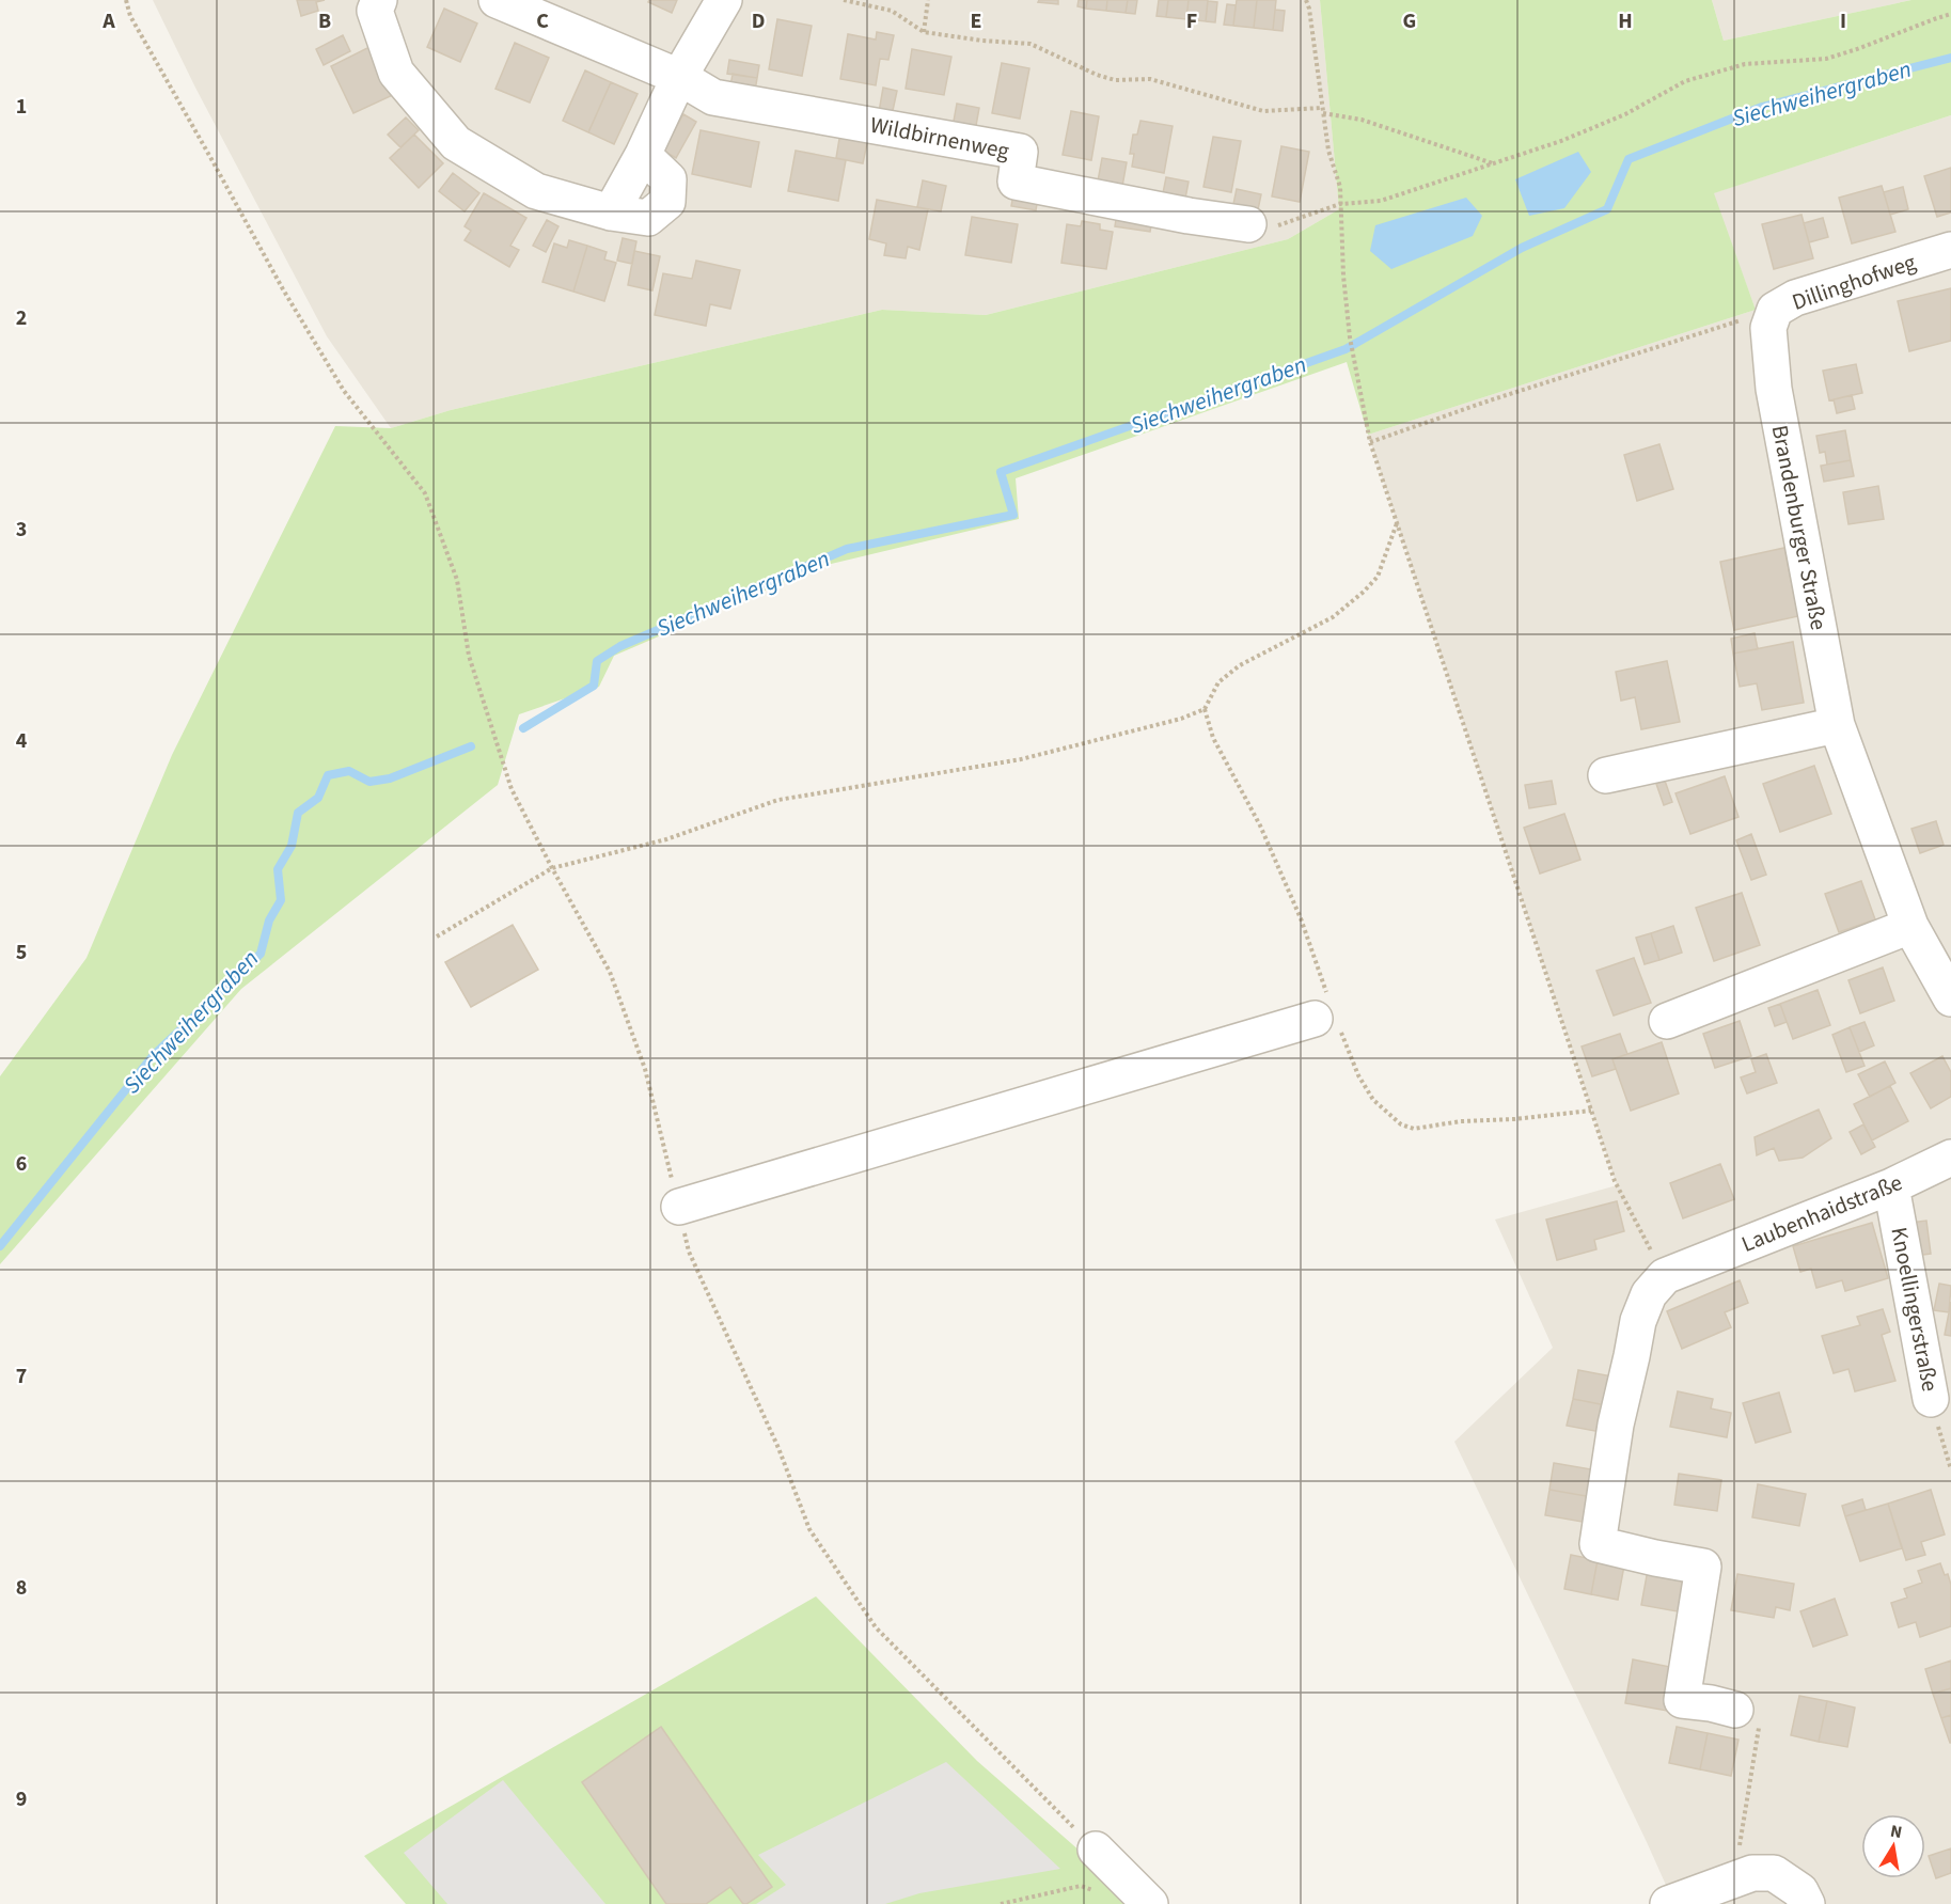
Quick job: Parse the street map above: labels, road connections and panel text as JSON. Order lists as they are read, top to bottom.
{
  "streets": {
    "street": [
      "Wildbirnenweg",
      "Dillinghofweg",
      "Brandenburger Straße",
      "Laubenhaidstraße",
      "Knoellingerstraße"
    ]
  },
  "crossings": [
    ["Dillinghofweg", "Brandenburger Straße"],
    ["Laubenhaidstraße", "Knoellingerstraße"]
  ],
  "water": ["Siechweihergraben"],
  "north": "top",
  "grid": {
    "columns": [
      "A",
      "B",
      "C",
      "D",
      "E",
      "F",
      "G",
      "H",
      "I"
    ],
    "rows": [
      "1",
      "2",
      "3",
      "4",
      "5",
      "6",
      "7",
      "8",
      "9"
    ]
  }
}
